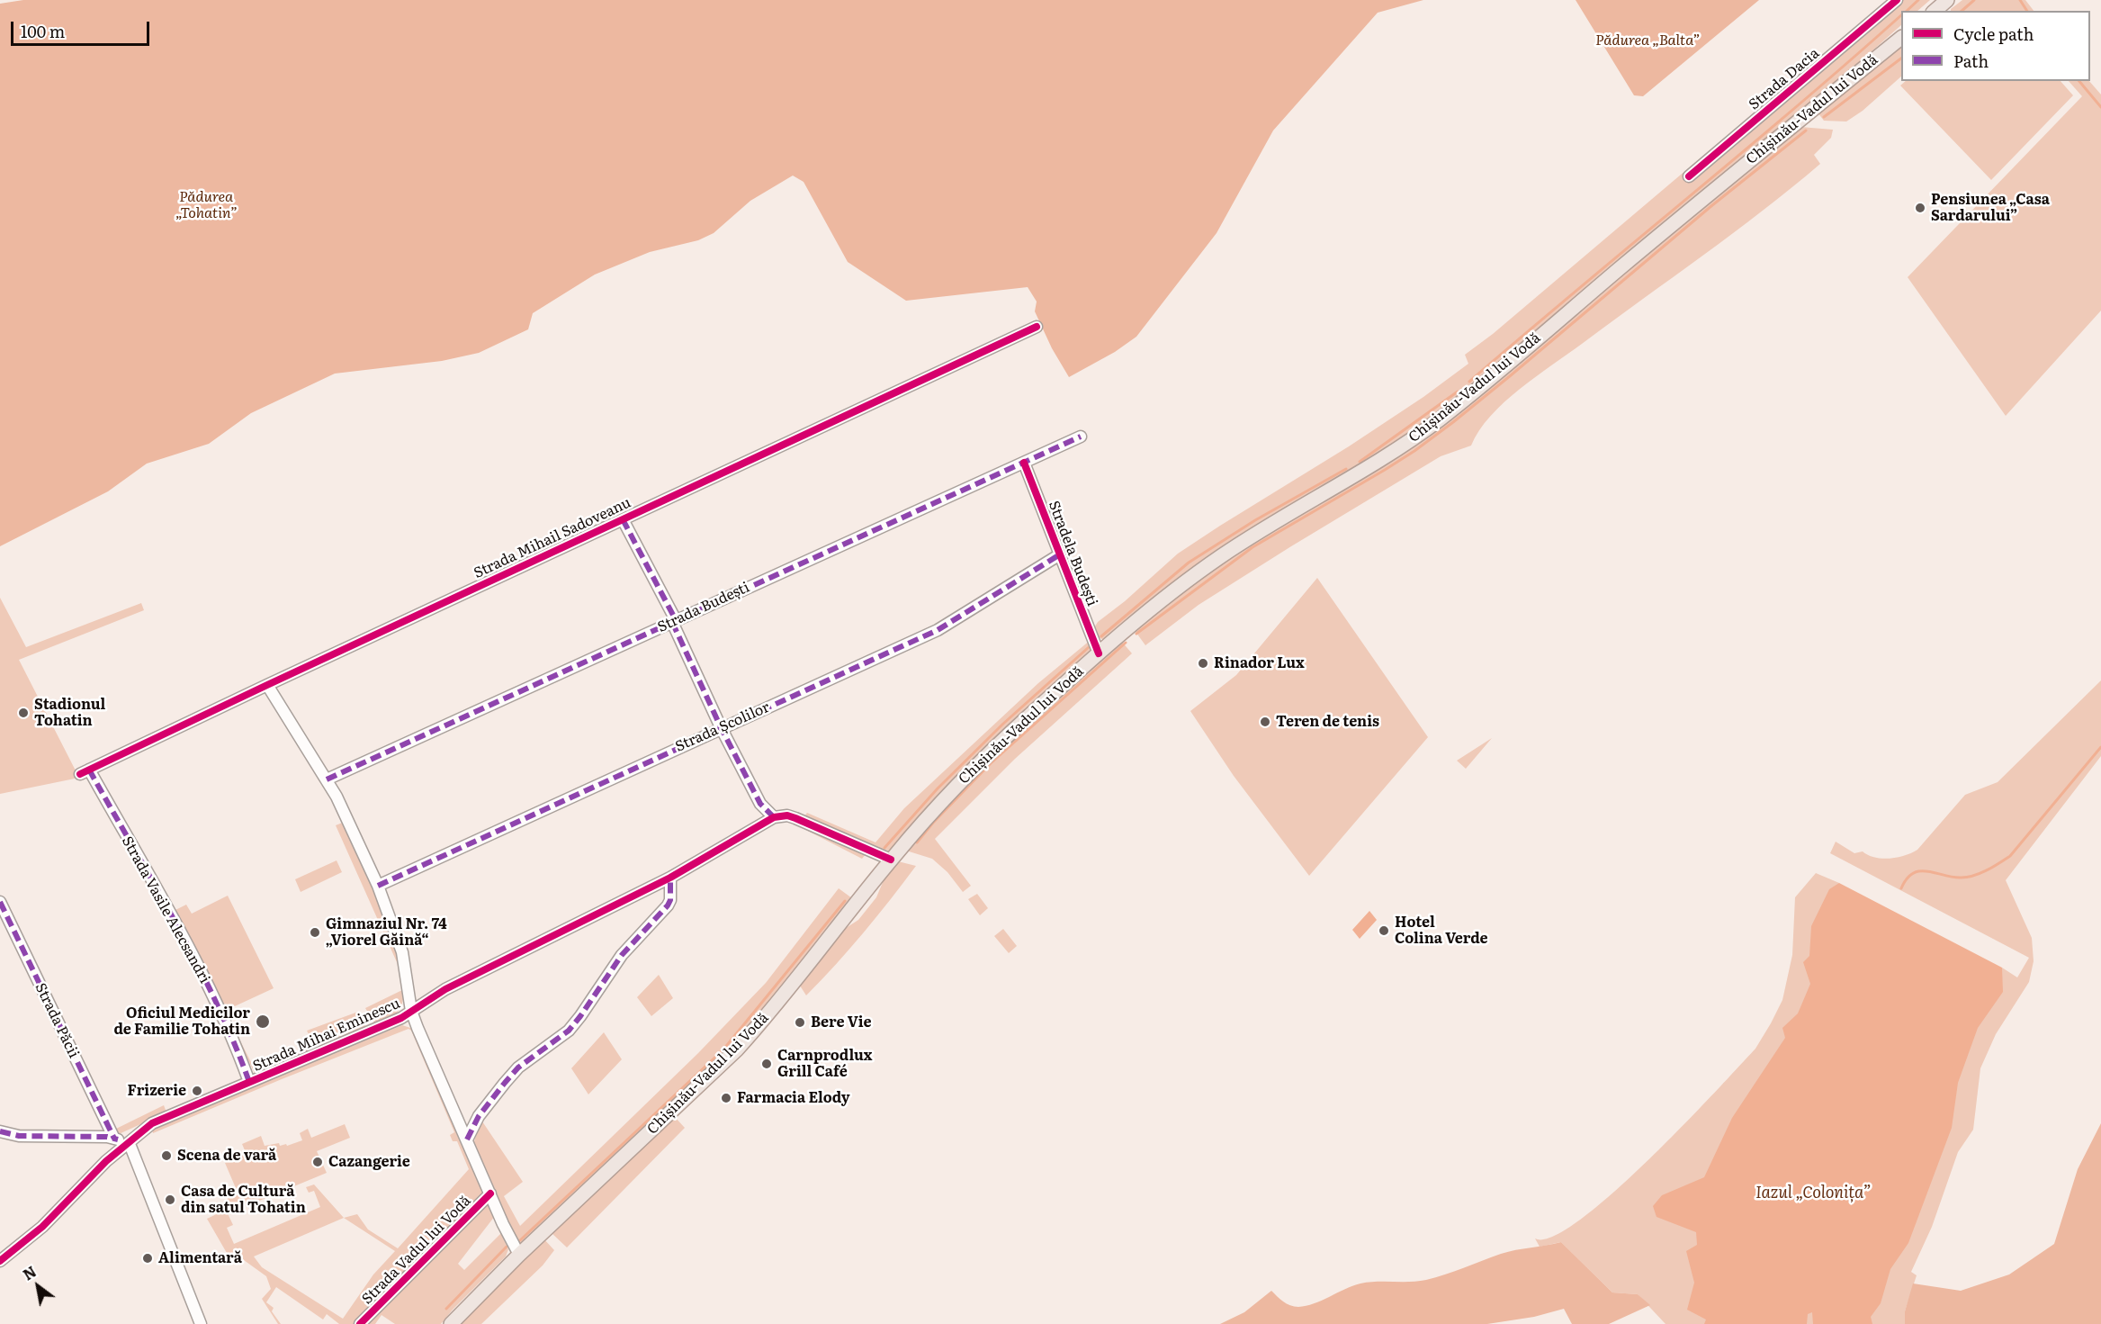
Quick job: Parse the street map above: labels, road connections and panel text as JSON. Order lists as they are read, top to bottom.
{
  "streets": {
    "main road": ["Chișinău-Vadul lui Vodă"],
    "street": [
      "Strada Dacia",
      "Strada Mihail Sadoveanu",
      "Stradela Budești",
      "Strada Budești",
      "Strada Școlilor",
      "Strada Vasile Alecsandri",
      "Strada Păcii",
      "Strada Mihai Eminescu",
      "Strada Vadul lui Vodă"
    ]
  },
  "crossings": [
    ["Chișinău-Vadul lui Vodă", "Stradela Budești"],
    ["Chișinău-Vadul lui Vodă", "Strada Vadul lui Vodă"],
    ["Strada Mihail Sadoveanu", "Strada Vasile Alecsandri"],
    ["Strada Mihail Sadoveanu", "Strada Vadul lui Vodă"],
    ["Stradela Budești", "Strada Budești"],
    ["Stradela Budești", "Strada Școlilor"],
    ["Strada Budești", "Strada Vadul lui Vodă"],
    ["Strada Școlilor", "Strada Vadul lui Vodă"],
    ["Strada Vasile Alecsandri", "Strada Mihai Eminescu"],
    ["Strada Mihai Eminescu", "Strada Vadul lui Vodă"]
  ],
  "water": ["Iazul „Colonița”"],
  "parks": ["Pădurea „Balta”", "Pădurea „Tohatin”"],
  "places": [
    "Pensiunea „Casa Sardarului”",
    "Rinador Lux",
    "Stadionul Tohatin",
    "Teren de tenis",
    "Hotel Colina Verde",
    "Gimnaziul Nr. 74 „Viorel Găină“",
    "Oficiul Medicilor de Familie Tohatin",
    "Bere Vie",
    "Carnprodlux Grill Café",
    "Frizerie",
    "Farmacia Elody",
    "Scena de vară",
    "Cazangerie",
    "Casa de Cultură din satul Tohatin",
    "Alimentară"
  ],
  "legend": ["Cycle path", "Path"],
  "scale_bar": "100 m",
  "north": "top left"
}
